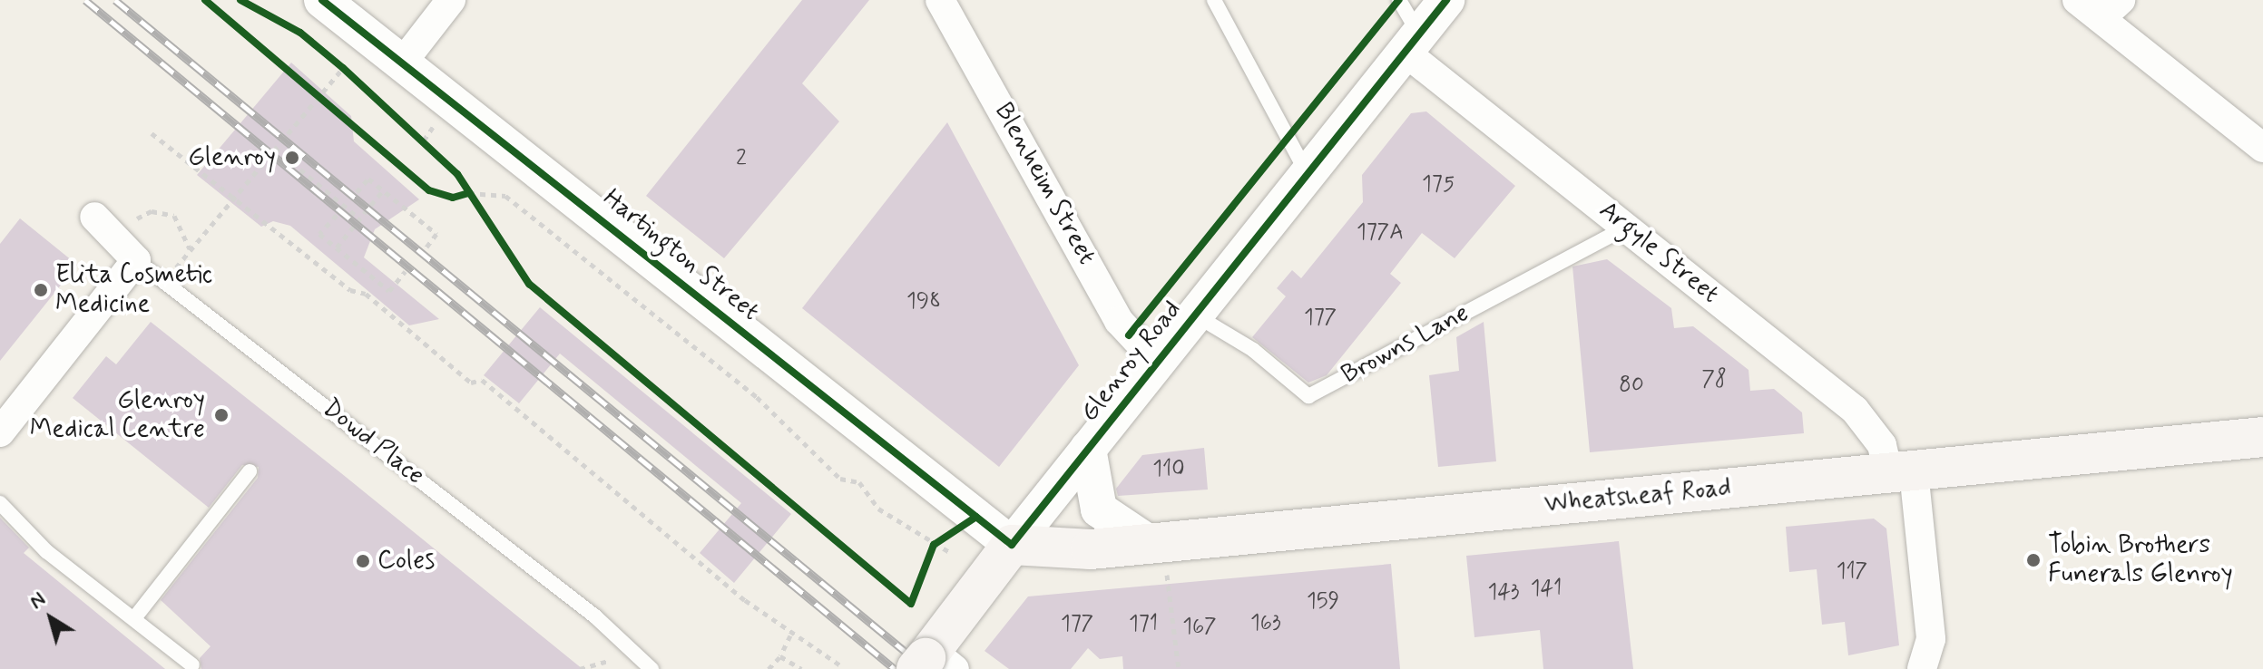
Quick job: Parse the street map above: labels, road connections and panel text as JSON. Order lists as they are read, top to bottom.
{
  "streets": {
    "main road": ["Glenroy Road", "Wheatsheaf Road"],
    "street": [
      "Blenheim Street",
      "Argyle Street",
      "Hartington Street",
      "Dowd Place"
    ],
    "lane": ["Browns Lane"]
  },
  "crossings": [
    ["Blenheim Street", "Glenroy Road"],
    ["Argyle Street", "Browns Lane"],
    ["Argyle Street", "Glenroy Road"],
    ["Argyle Street", "Wheatsheaf Road"],
    ["Hartington Street", "Glenroy Road"],
    ["Hartington Street", "Wheatsheaf Road"],
    ["Browns Lane", "Glenroy Road"],
    ["Glenroy Road", "Wheatsheaf Road"]
  ],
  "places": [
    "Glenroy",
    "Elita Cosmetic Medicine",
    "Glenroy Medical Centre",
    "Tobin Brothers Funerals Glenroy",
    "Coles"
  ],
  "house_numbers": [
    "2",
    "175",
    "177A",
    "198",
    "177",
    "78",
    "80",
    "110",
    "117",
    "141",
    "143",
    "159",
    "163",
    "177",
    "171",
    "167"
  ],
  "north": "top left"
}
